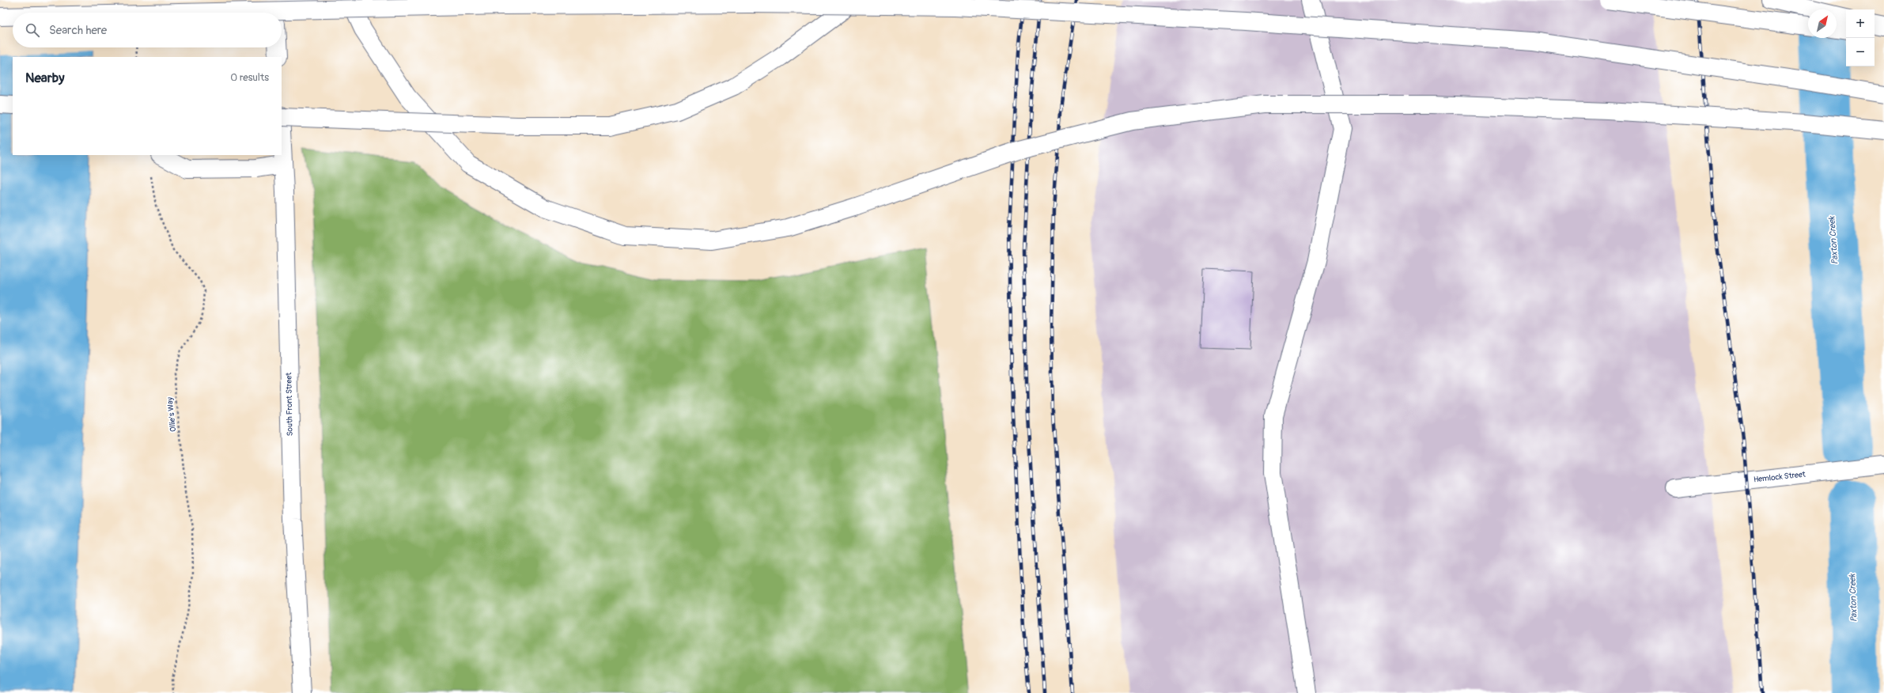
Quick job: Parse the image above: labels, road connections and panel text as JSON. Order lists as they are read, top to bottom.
{
  "streets": {
    "main road": ["South Front Street", "Hemlock Street"],
    "path": ["Ollie's Way"]
  },
  "water": ["Paxton Creek"],
  "north": "top right",
  "page": {
    "map_buttons": ["+", "−"],
    "search": "Search here",
    "heading": ["Nearby", "0 results"]
  }
}
